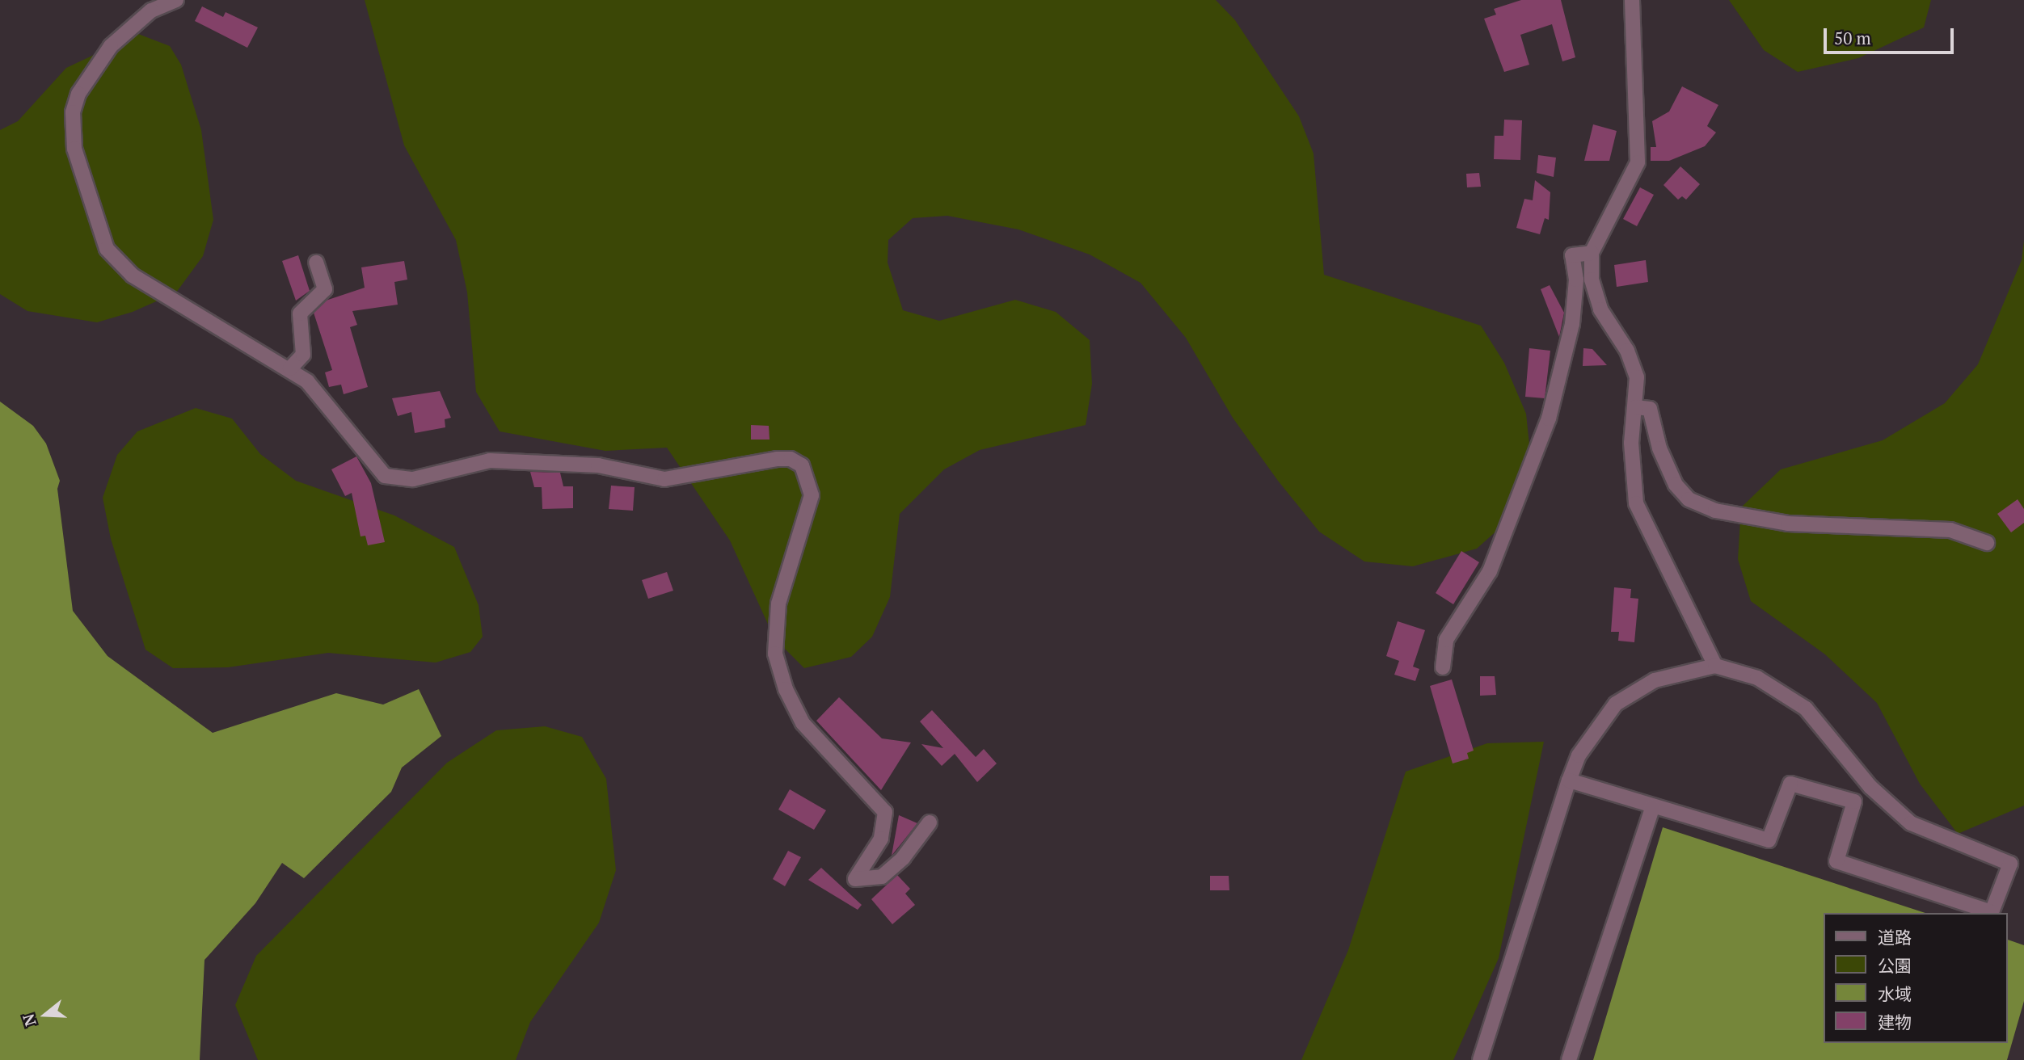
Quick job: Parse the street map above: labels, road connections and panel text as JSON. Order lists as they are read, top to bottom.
{
  "legend": [
    "道路",
    "公園",
    "水域",
    "建物"
  ],
  "scale_bar": "50 m",
  "north": "left"
}
